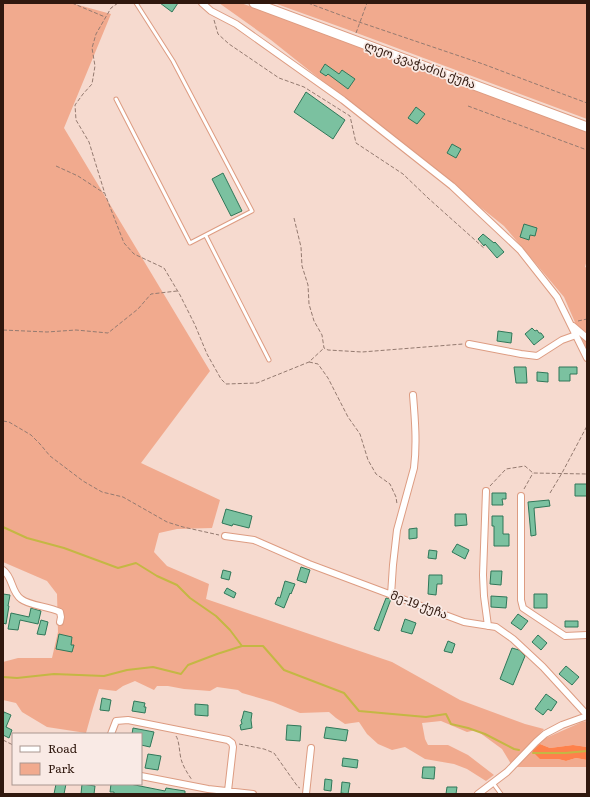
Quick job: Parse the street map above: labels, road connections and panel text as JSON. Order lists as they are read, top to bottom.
{
  "streets": {
    "main road": ["ლეო კვაჭაძის ქუჩა"],
    "street": ["მე-19 ქუჩა"]
  },
  "legend": ["Road", "Park"]
}
